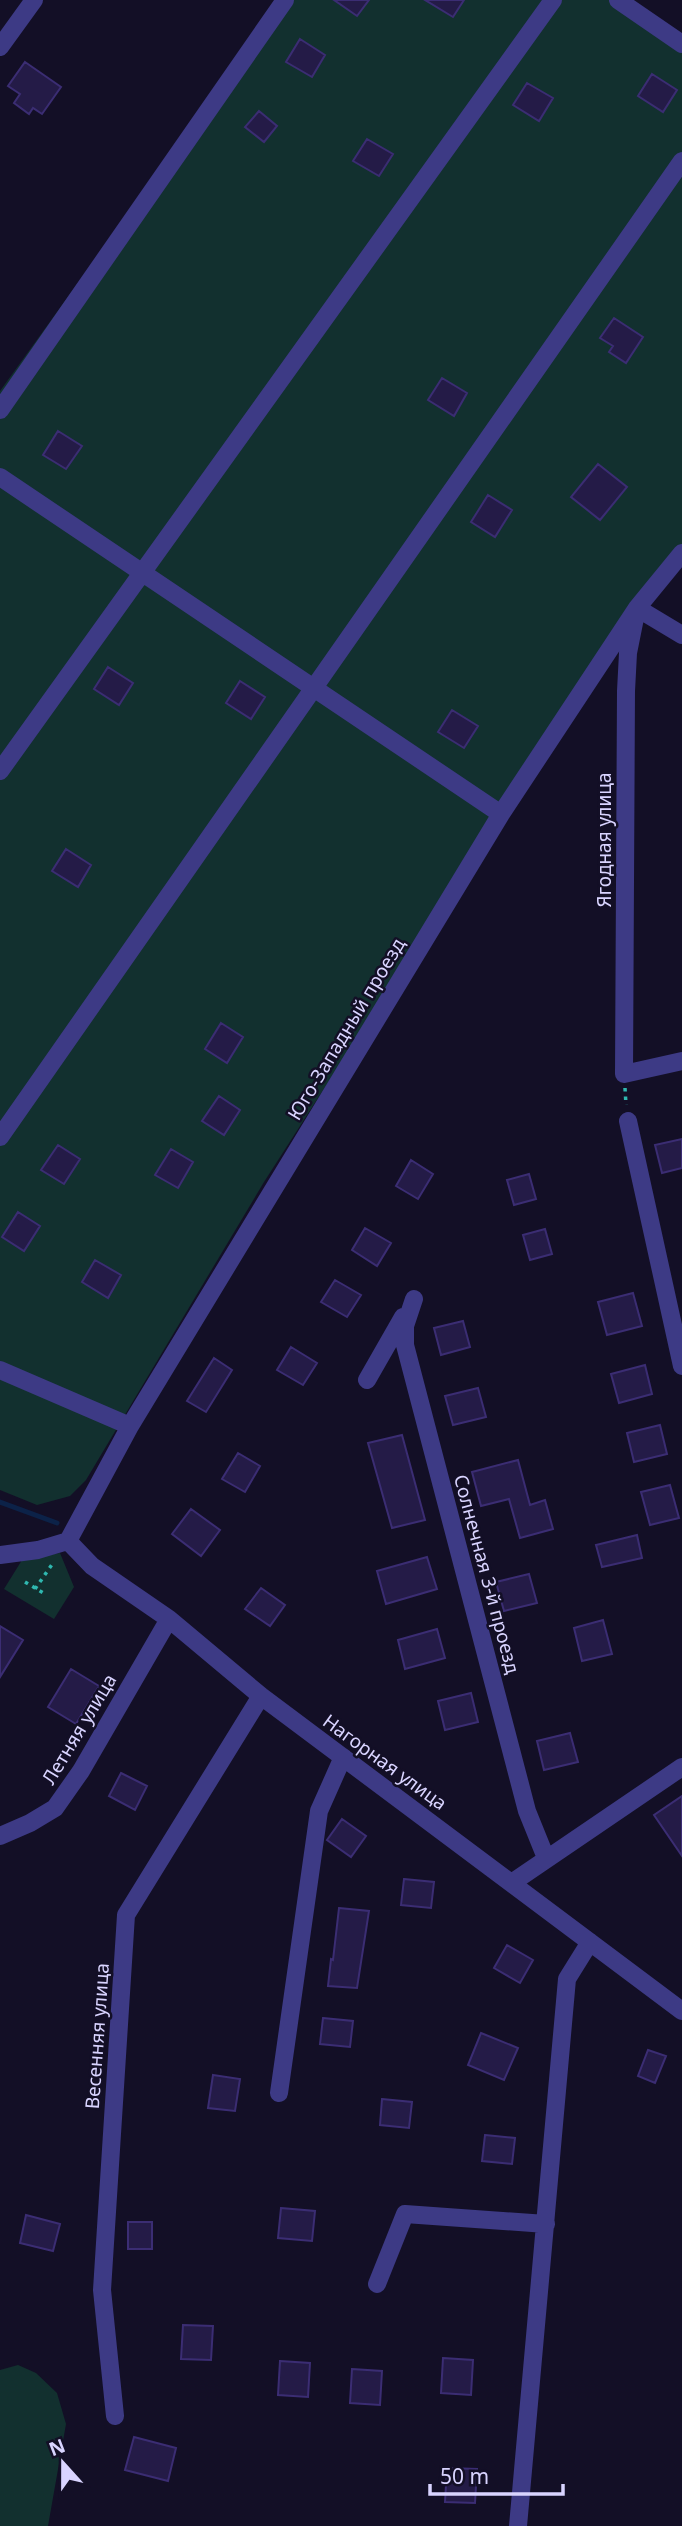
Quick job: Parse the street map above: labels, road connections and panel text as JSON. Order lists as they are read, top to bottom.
{
  "streets": {
    "street": [
      "Ягодная улица",
      "Юго-Западный проезд",
      "Солнечная 3-й проезд",
      "Летняя улица",
      "Нагорная улица",
      "Весенняя улица"
    ]
  },
  "crossings": [
    ["Ягодная улица", "Юго-Западный проезд"],
    ["Юго-Западный проезд", "Нагорная улица"],
    ["Летняя улица", "Нагорная улица"],
    ["Нагорная улица", "Весенняя улица"]
  ],
  "scale_bar": "50 m",
  "north": "top"
}
